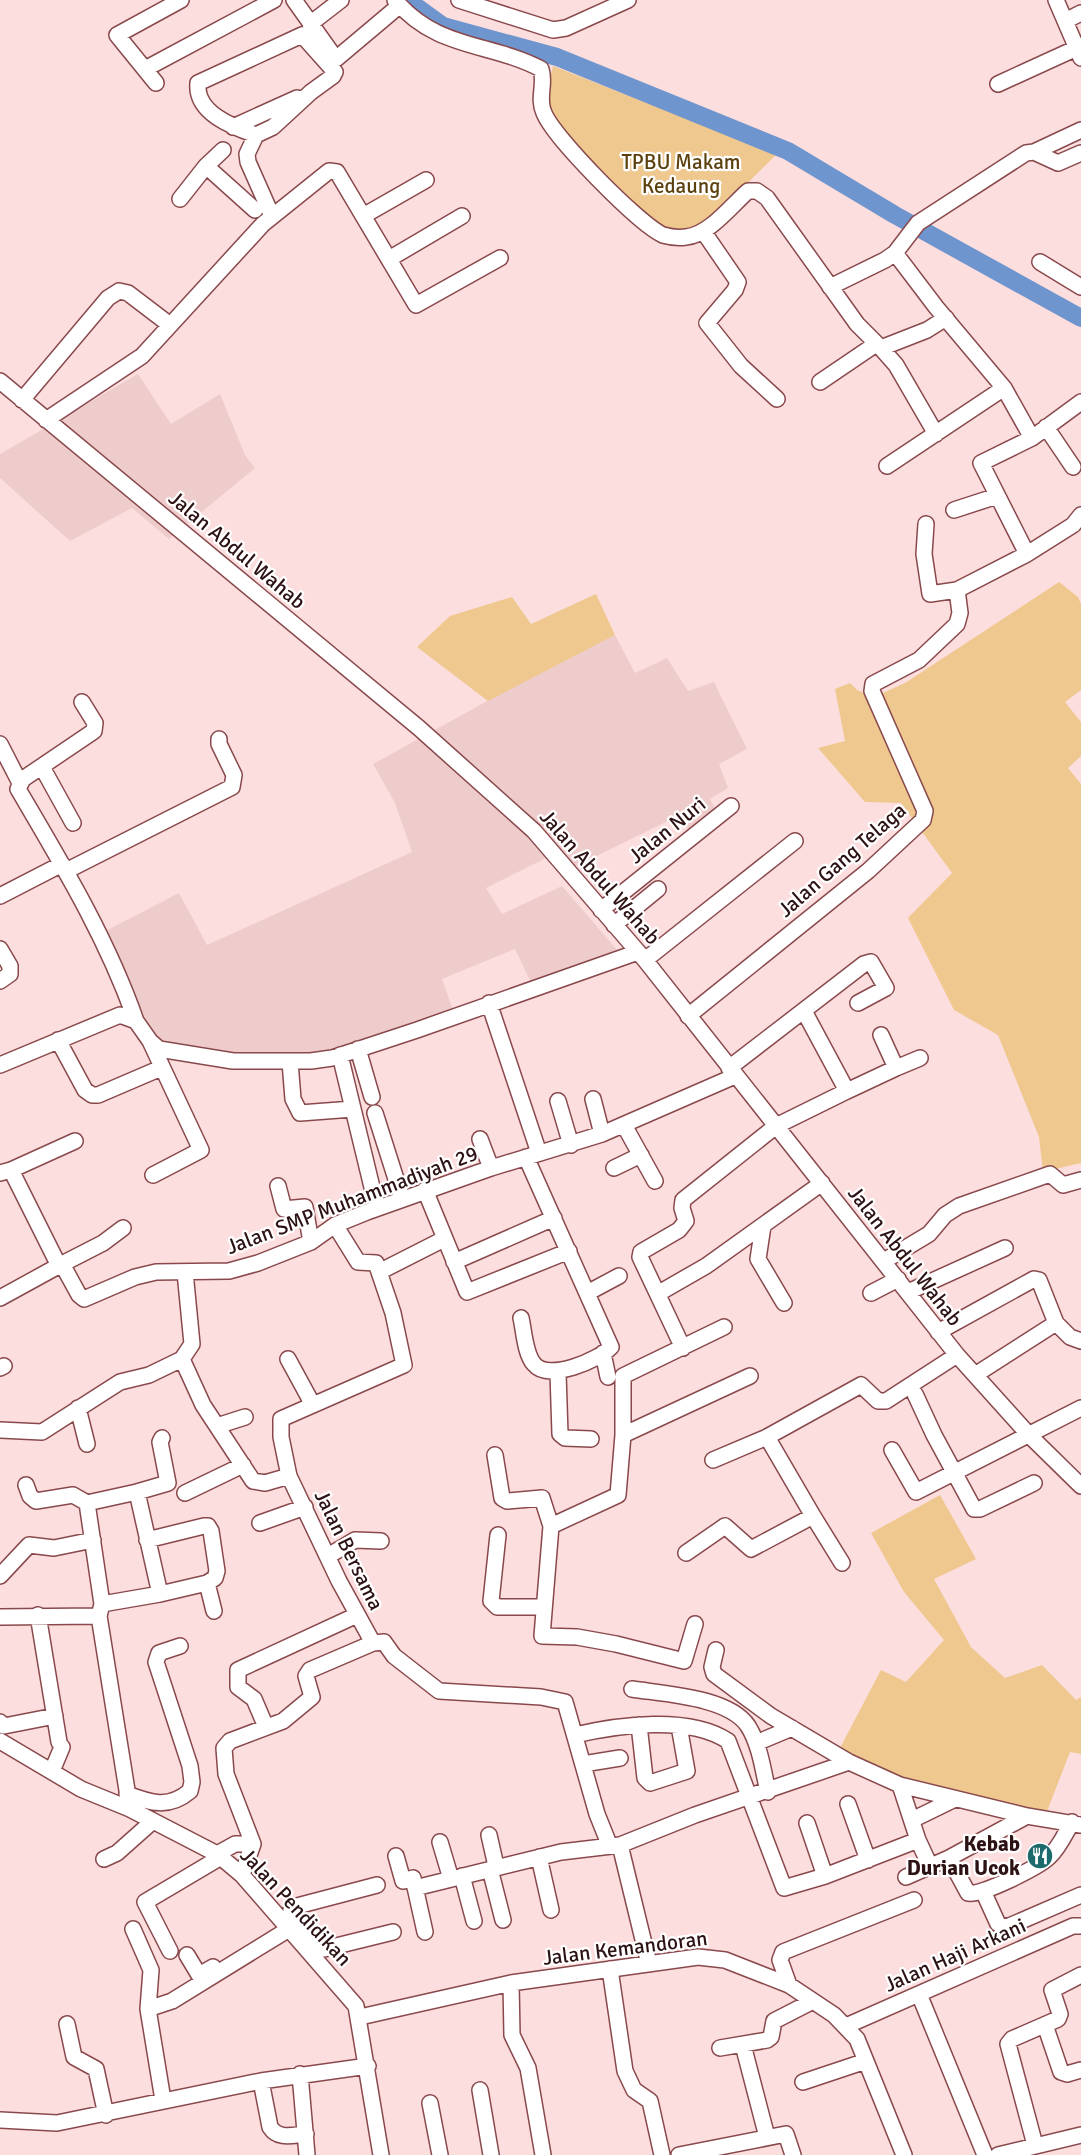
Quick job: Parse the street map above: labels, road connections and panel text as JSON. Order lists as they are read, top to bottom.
{
  "streets": {
    "street": [
      "Jalan Abdul Wahab",
      "Jalan Nuri",
      "Jalan Gang Telaga",
      "Jalan SMP Muhammadiyah 29",
      "Jalan Bersama",
      "Jalan Pendidikan",
      "Jalan Kemandoran",
      "Jalan Haji Arkani"
    ]
  },
  "crossings": [
    ["Jalan Abdul Wahab", "Jalan Nuri"],
    ["Jalan Abdul Wahab", "Jalan Gang Telaga"],
    ["Jalan Abdul Wahab", "Jalan SMP Muhammadiyah 29"],
    ["Jalan Bersama", "Jalan Kemandoran"],
    ["Jalan Pendidikan", "Jalan Kemandoran"],
    ["Jalan Kemandoran", "Jalan Haji Arkani"]
  ],
  "parks": ["TPBU Makam Kedaung"],
  "places": {
    "restaurant": ["Kebab Durian Ucok"]
  }
}
